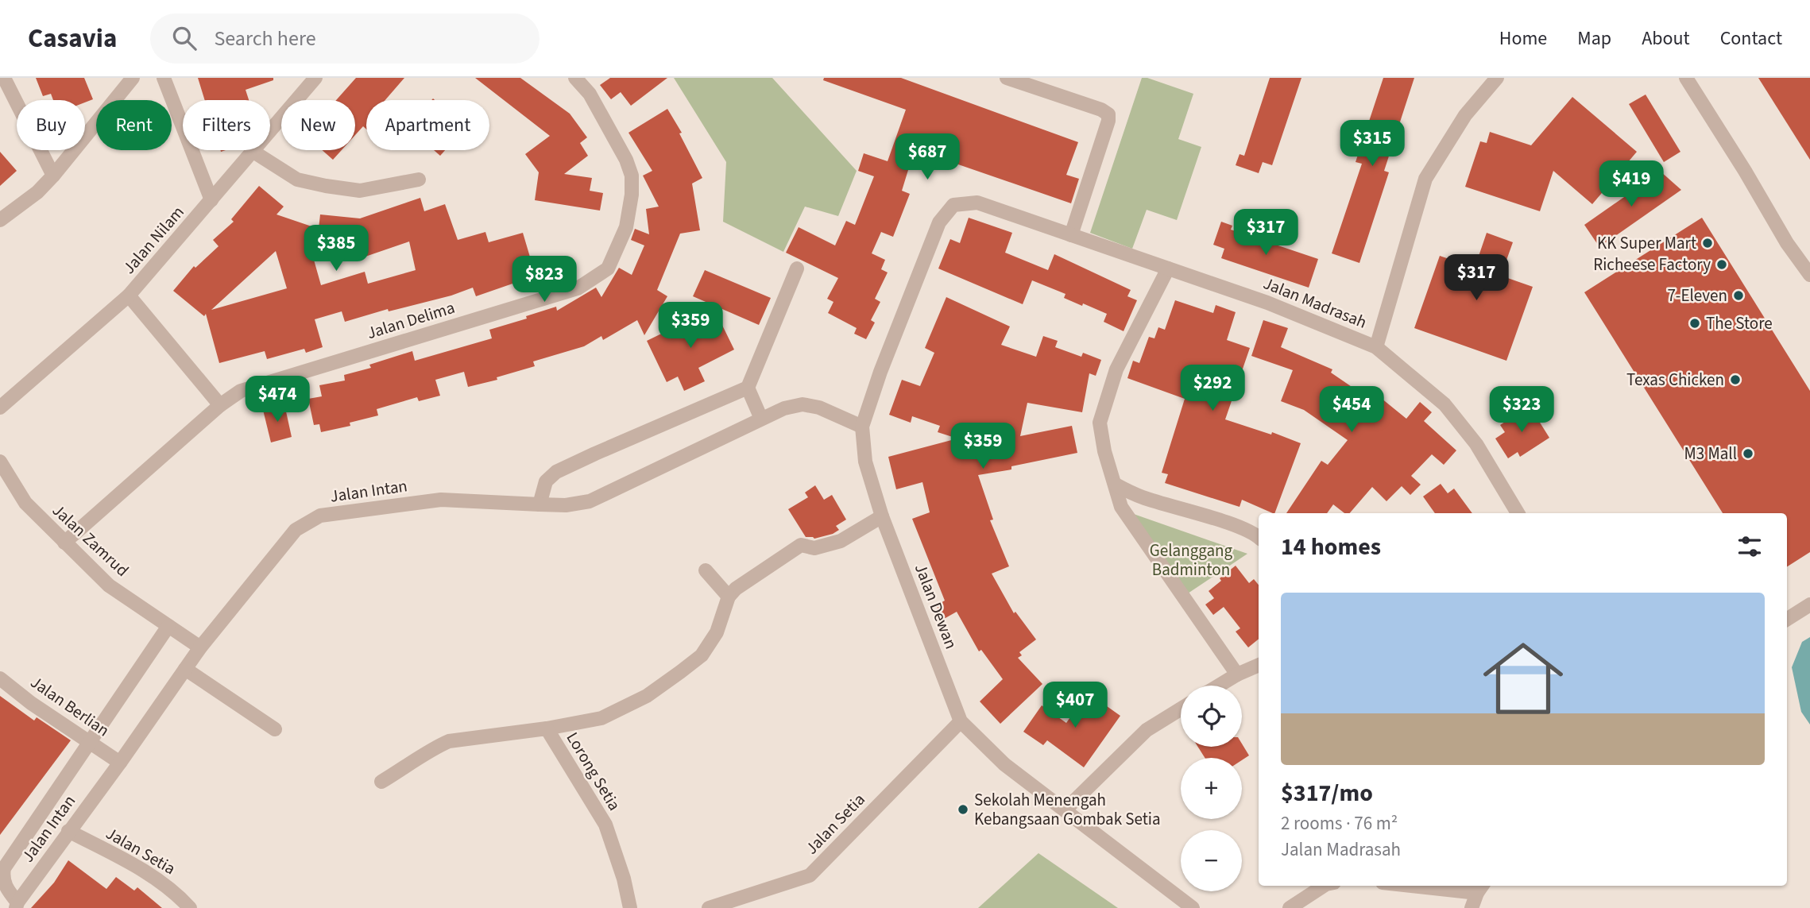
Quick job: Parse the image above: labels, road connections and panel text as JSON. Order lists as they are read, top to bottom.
{
  "streets": {
    "street": [
      "Jalan Nilam",
      "Jalan Madrasah",
      "Jalan Delima",
      "Jalan Intan",
      "Jalan Zamrud",
      "Jalan Dewan",
      "Jalan Berlian",
      "Lorong Setia",
      "Jalan Setia"
    ]
  },
  "crossings": [
    ["Jalan Madrasah", "Jalan Dewan"],
    ["Jalan Delima", "Jalan Zamrud"],
    ["Jalan Intan", "Jalan Zamrud"],
    ["Jalan Intan", "Jalan Dewan"],
    ["Jalan Intan", "Jalan Berlian"],
    ["Jalan Intan", "Jalan Setia"],
    ["Jalan Dewan", "Jalan Setia"]
  ],
  "parks": ["Gelanggang Badminton"],
  "places": [
    "KK Super Mart",
    "Richeese Factory",
    "7-Eleven",
    "The Store",
    "Texas Chicken",
    "M3 Mall",
    "Sekolah Menengah Kebangsaan Gombak Setia"
  ],
  "page": {
    "header": "Casavia",
    "search": "Search here",
    "nav": [
      "Home",
      "Map",
      "About",
      "Contact"
    ],
    "chip": [
      "Buy",
      "Rent",
      "Filters",
      "New",
      "Apartment"
    ],
    "price": [
      "$315",
      "$687",
      "$419",
      "$317",
      "$385",
      "$317",
      "$823",
      "$359",
      "$292",
      "$474",
      "$454",
      "$323",
      "$359",
      "$407"
    ],
    "heading": "14 homes",
    "list": [
      {
        "name": "$317/mo",
        "note": "2 rooms · 76 m² · Jalan Madrasah"
      }
    ],
    "map_buttons": ["+", "−"]
  }
}
